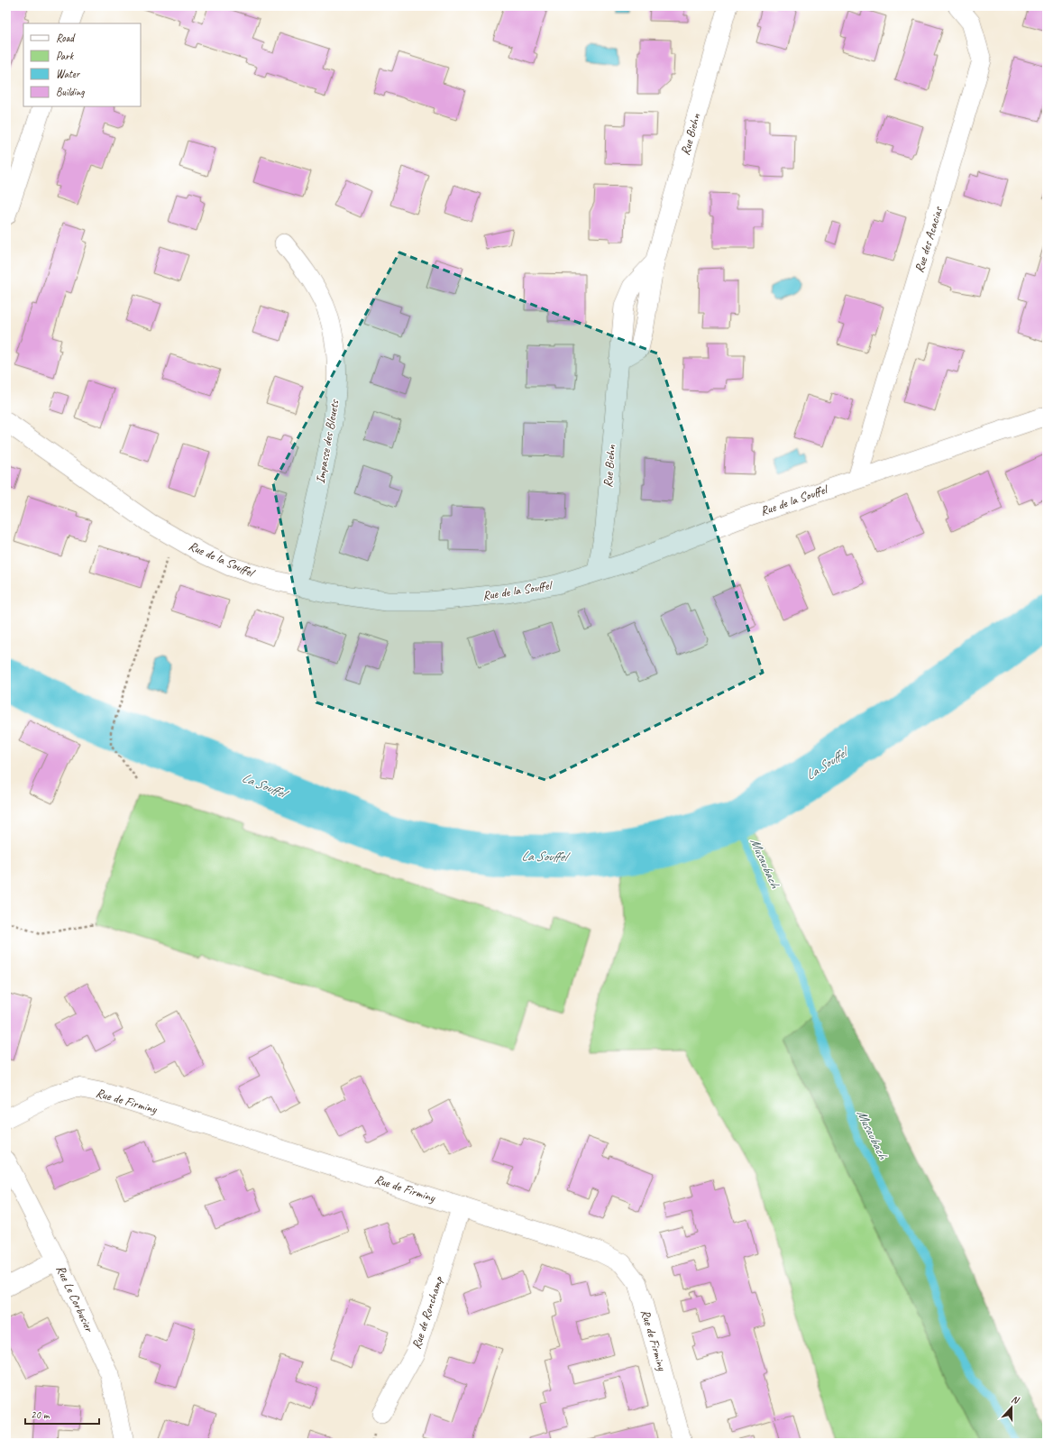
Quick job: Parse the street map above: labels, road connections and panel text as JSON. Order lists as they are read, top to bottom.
{
  "streets": {
    "street": [
      "Rue Biehn",
      "Rue des Acacias",
      "Impasse des Bleuets",
      "Rue de la Souffel",
      "Rue de Firminy",
      "Rue Le Corbusier",
      "Rue de Ronchamp"
    ]
  },
  "crossings": [
    ["Rue Biehn", "Rue de la Souffel"],
    ["Rue des Acacias", "Rue de la Souffel"],
    ["Impasse des Bleuets", "Rue de la Souffel"],
    ["Rue de Firminy", "Rue de Ronchamp"]
  ],
  "water": ["La Souffel", "Musaubach"],
  "legend": [
    "Road",
    "Park",
    "Water",
    "Building"
  ],
  "scale_bar": "20 m",
  "north": "top"
}
